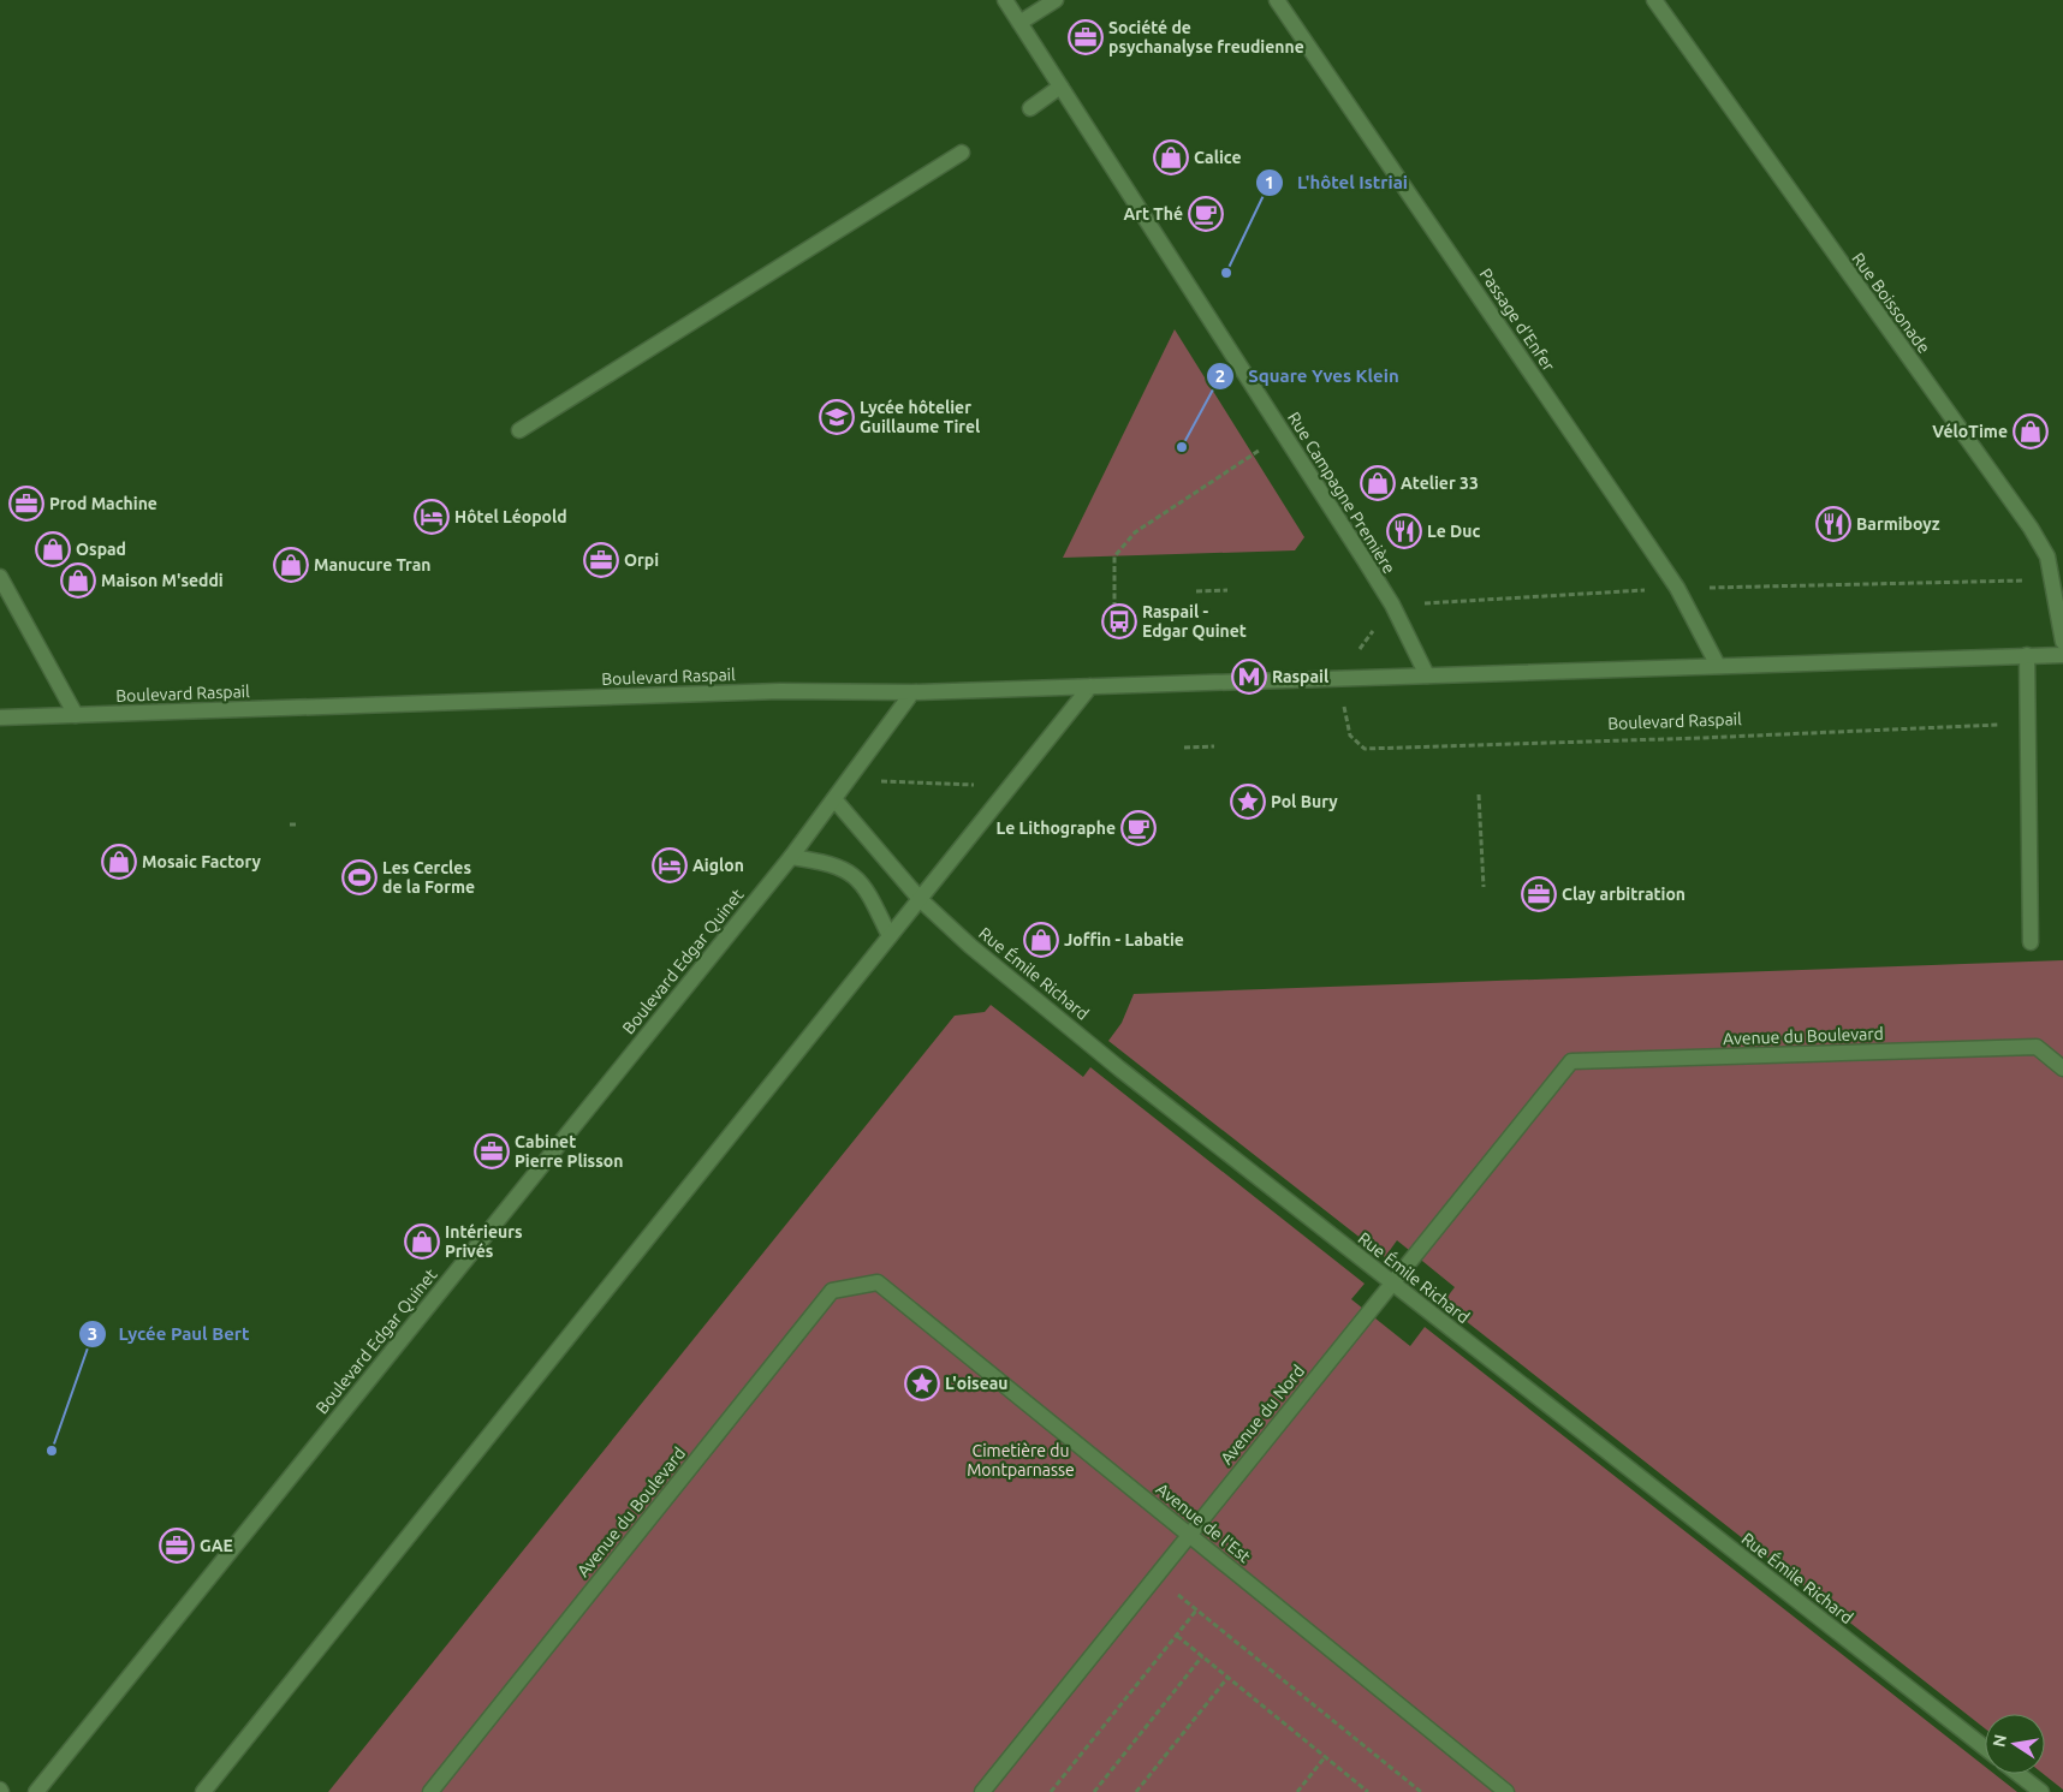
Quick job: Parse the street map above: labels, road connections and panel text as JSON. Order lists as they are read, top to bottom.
{
  "streets": {
    "street": [
      "Rue Boissonade",
      "Passage d'Enfer",
      "Rue Campagne Première",
      "Boulevard Raspail",
      "Boulevard Edgar Quinet",
      "Rue Émile Richard",
      "Avenue du Boulevard",
      "Avenue du Nord",
      "Avenue de l'Est"
    ]
  },
  "crossings": [
    ["Passage d'Enfer", "Boulevard Raspail"],
    ["Rue Campagne Première", "Boulevard Raspail"],
    ["Boulevard Raspail", "Boulevard Edgar Quinet"],
    ["Boulevard Edgar Quinet", "Rue Émile Richard"],
    ["Rue Émile Richard", "Avenue du Nord"],
    ["Avenue du Boulevard", "Avenue du Nord"],
    ["Avenue du Boulevard", "Avenue de l'Est"],
    ["Avenue du Nord", "Avenue de l'Est"]
  ],
  "parks": ["Cimetière du Montparnasse"],
  "places": {
    "office": [
      "Société de psychanalyse freudienne",
      "Prod Machine",
      "Orpi",
      "Clay arbitration",
      "Cabinet Pierre Plisson",
      "GAE"
    ],
    "shop": [
      "Calice",
      "VéloTime",
      "Atelier 33",
      "Ospad",
      "Manucure Tran",
      "Maison M'seddi",
      "Mosaic Factory",
      "Joffin - Labatie",
      "Intérieurs Privés"
    ],
    "cafe": ["Art Thé", "Le Lithographe"],
    "other": ["L'hôtel Istriai", "Square Yves Klein", "Lycée Paul Bert"],
    "school or university": ["Lycée hôtelier Guillaume Tirel"],
    "hotel": ["Hôtel Léopold", "Aiglon"],
    "restaurant": ["Barmiboyz", "Le Duc"],
    "bus stop": ["Raspail - Edgar Quinet"],
    "metro station": ["Raspail"],
    "place": ["Pol Bury", "L'oiseau"],
    "sports": ["Les Cercles de la Forme"]
  },
  "north": "left"
}
